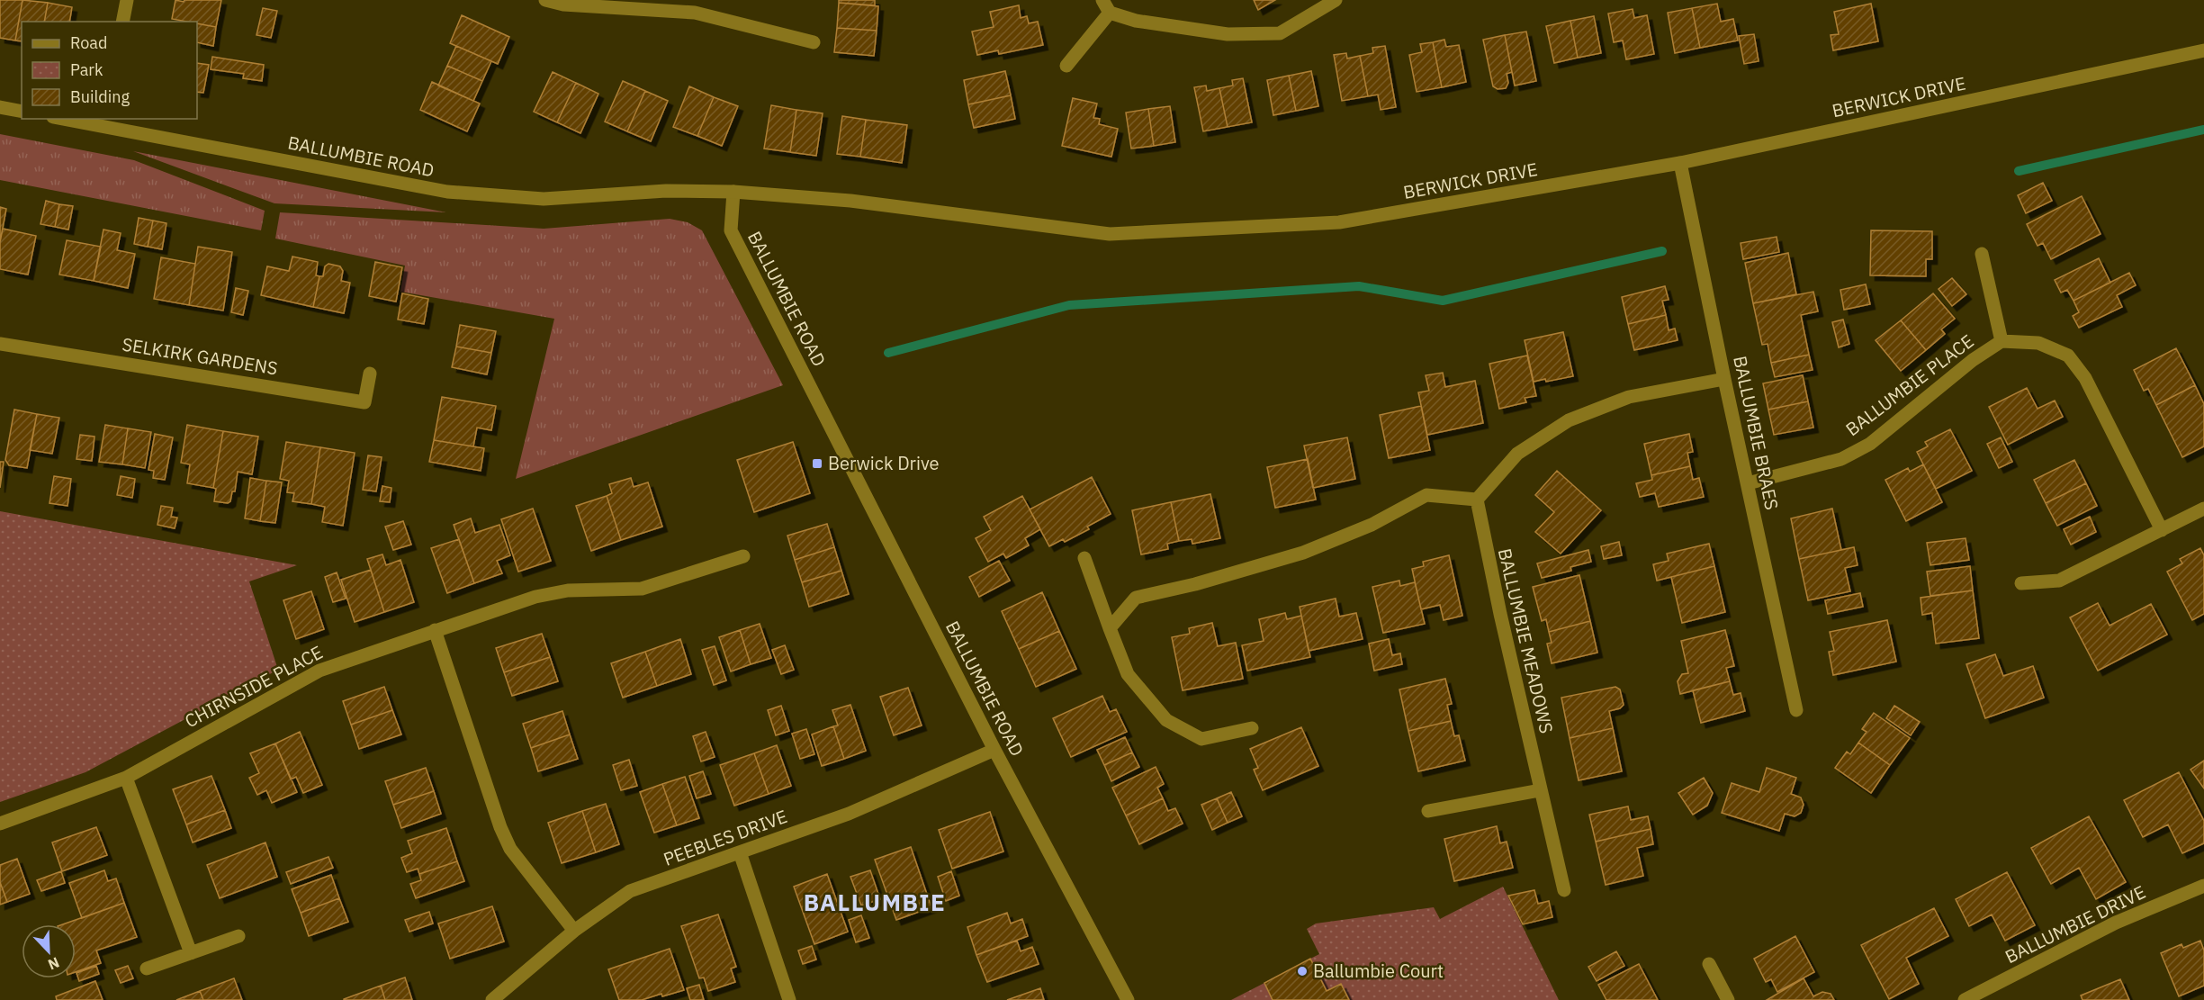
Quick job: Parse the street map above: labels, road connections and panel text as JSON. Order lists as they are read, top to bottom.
{
  "streets": {
    "street": [
      "BERWICK DRIVE",
      "BALLUMBIE ROAD",
      "SELKIRK GARDENS",
      "BALLUMBIE PLACE",
      "BALLUMBIE BRAES",
      "BALLUMBIE MEADOWS",
      "CHIRNSIDE PLACE",
      "PEEBLES DRIVE",
      "BALLUMBIE DRIVE"
    ]
  },
  "crossings": [
    ["BERWICK DRIVE", "BALLUMBIE ROAD"],
    ["BERWICK DRIVE", "BALLUMBIE BRAES"],
    ["BALLUMBIE ROAD", "PEEBLES DRIVE"],
    ["BALLUMBIE PLACE", "BALLUMBIE BRAES"]
  ],
  "districts": ["BALLUMBIE"],
  "places": {
    "transit": ["Berwick Drive"],
    "other": ["Ballumbie Court"]
  },
  "legend": ["Road", "Park", "Building"],
  "north": "bottom right"
}
